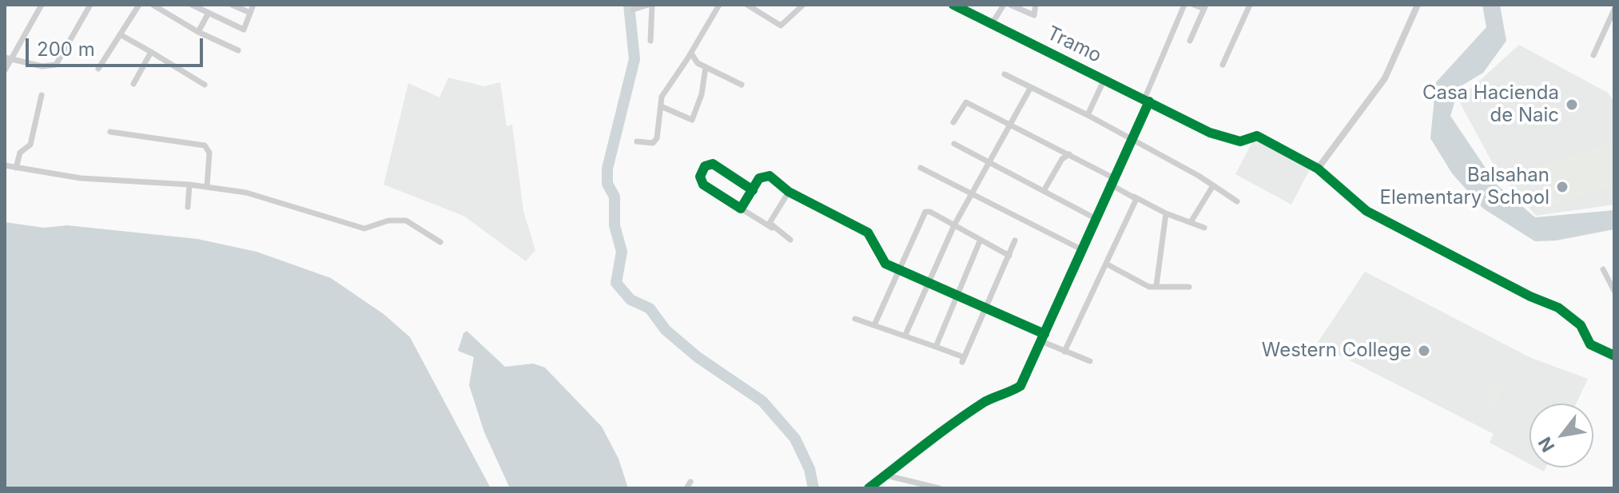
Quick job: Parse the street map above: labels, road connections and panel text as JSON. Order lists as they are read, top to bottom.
{
  "streets": {
    "street": ["Tramo"]
  },
  "places": ["Casa Hacienda de Naic", "Balsahan Elementary School", "Western College"],
  "scale_bar": "200 m",
  "north": "bottom left"
}
